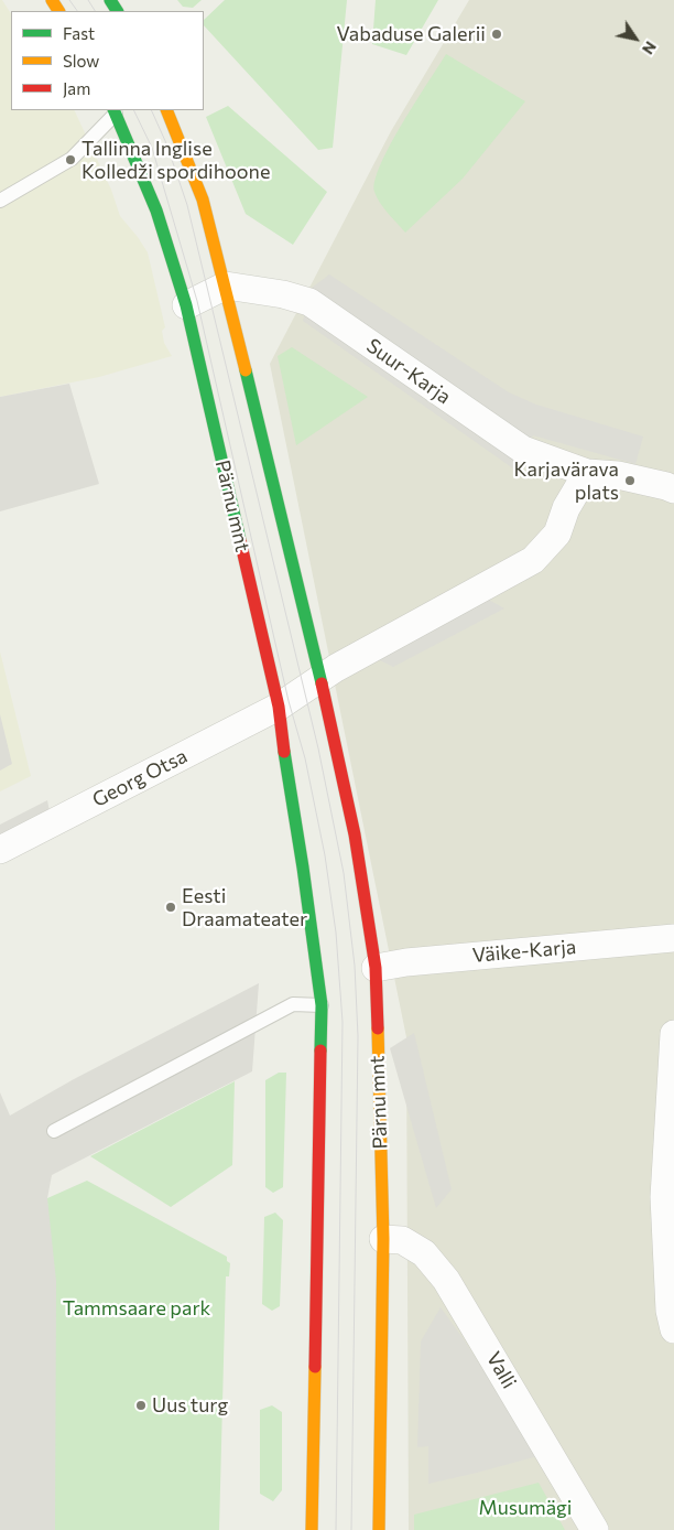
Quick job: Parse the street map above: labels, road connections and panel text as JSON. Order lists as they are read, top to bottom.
{
  "streets": {
    "main road": ["Pärnu mnt"],
    "street": [
      "Suur-Karja",
      "Georg Otsa",
      "Väike-Karja",
      "Valli"
    ]
  },
  "crossings": [
    ["Suur-Karja", "Pärnu mnt"],
    ["Pärnu mnt", "Georg Otsa"],
    ["Pärnu mnt", "Väike-Karja"],
    ["Pärnu mnt", "Valli"]
  ],
  "parks": ["Tammsaare park", "Musumägi"],
  "places": [
    "Vabaduse Galerii",
    "Tallinna Inglise Kolledži spordihoone",
    "Karjavärava plats",
    "Eesti Draamateater",
    "Uus turg"
  ],
  "legend": ["Fast", "Slow", "Jam"],
  "north": "bottom right"
}
